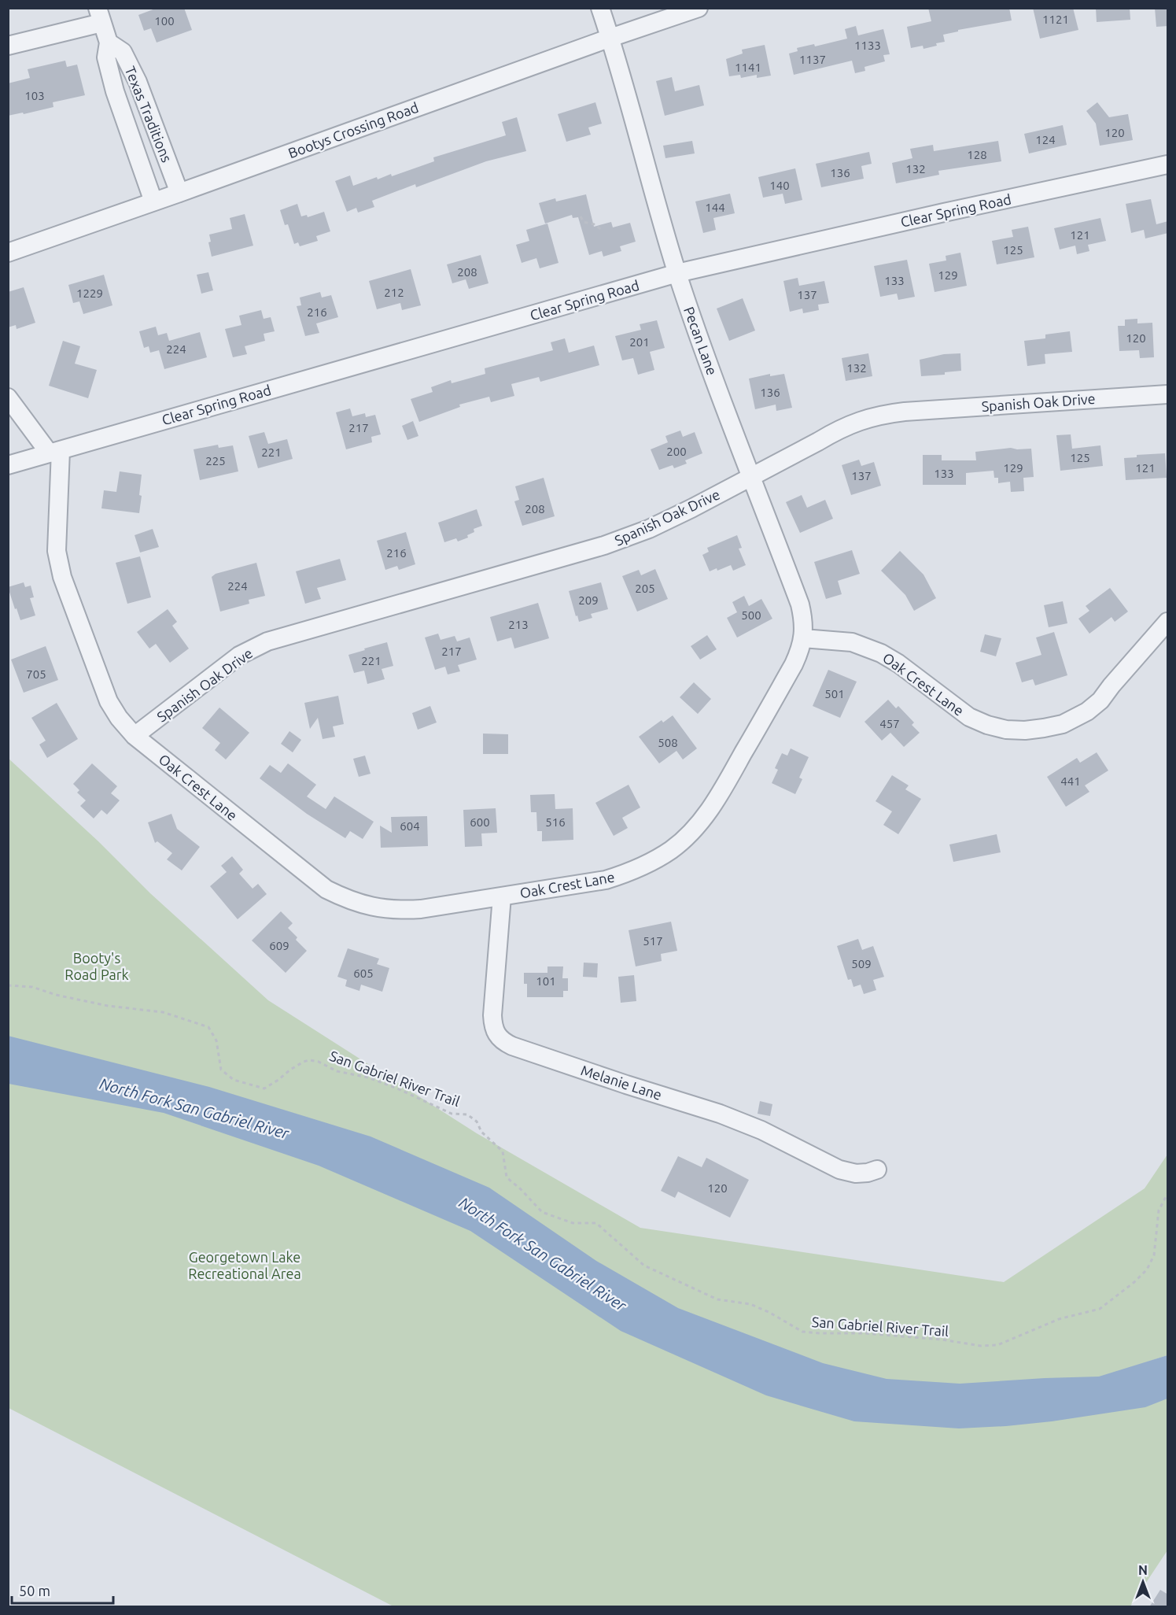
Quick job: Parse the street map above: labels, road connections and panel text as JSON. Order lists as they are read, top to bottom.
{
  "streets": {
    "street": [
      "Texas Traditions",
      "Bootys Crossing Road",
      "Clear Spring Road",
      "Pecan Lane",
      "Spanish Oak Drive",
      "Oak Crest Lane",
      "Melanie Lane"
    ],
    "path": ["San Gabriel River Trail"]
  },
  "crossings": [
    ["Texas Traditions", "Bootys Crossing Road"],
    ["Bootys Crossing Road", "Pecan Lane"],
    ["Clear Spring Road", "Pecan Lane"],
    ["Clear Spring Road", "Oak Crest Lane"],
    ["Pecan Lane", "Spanish Oak Drive"],
    ["Pecan Lane", "Oak Crest Lane"],
    ["Spanish Oak Drive", "Oak Crest Lane"],
    ["Oak Crest Lane", "Melanie Lane"]
  ],
  "water": ["North Fork San Gabriel River"],
  "parks": ["Booty's Road Park", "Georgetown Lake Recreational Area"],
  "house_numbers": [
    "1121",
    "100",
    "1133",
    "1137",
    "1141",
    "103",
    "120",
    "124",
    "128",
    "132",
    "136",
    "140",
    "144",
    "121",
    "125",
    "208",
    "129",
    "133",
    "212",
    "1229",
    "137",
    "216",
    "120",
    "201",
    "224",
    "132",
    "136",
    "217",
    "200",
    "221",
    "125",
    "225",
    "129",
    "121",
    "133",
    "137",
    "208",
    "216",
    "224",
    "205",
    "209",
    "500",
    "213",
    "217",
    "221",
    "705",
    "501",
    "457",
    "508",
    "441",
    "600",
    "516",
    "604",
    "517",
    "609",
    "509",
    "605",
    "101",
    "120"
  ],
  "scale_bar": "50 m",
  "north": "top"
}
